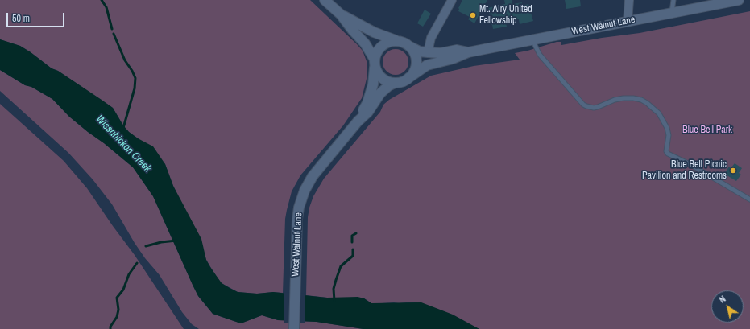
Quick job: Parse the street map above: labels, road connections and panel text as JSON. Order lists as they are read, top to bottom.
{
  "streets": {
    "street": ["West Walnut Lane"]
  },
  "water": ["Wissahickon Creek"],
  "parks": ["Blue Bell Park"],
  "places": ["Mt. Airy United Fellowship", "Blue Bell Picnic Pavilion and Restrooms"],
  "scale_bar": "50 m",
  "north": "top left"
}
